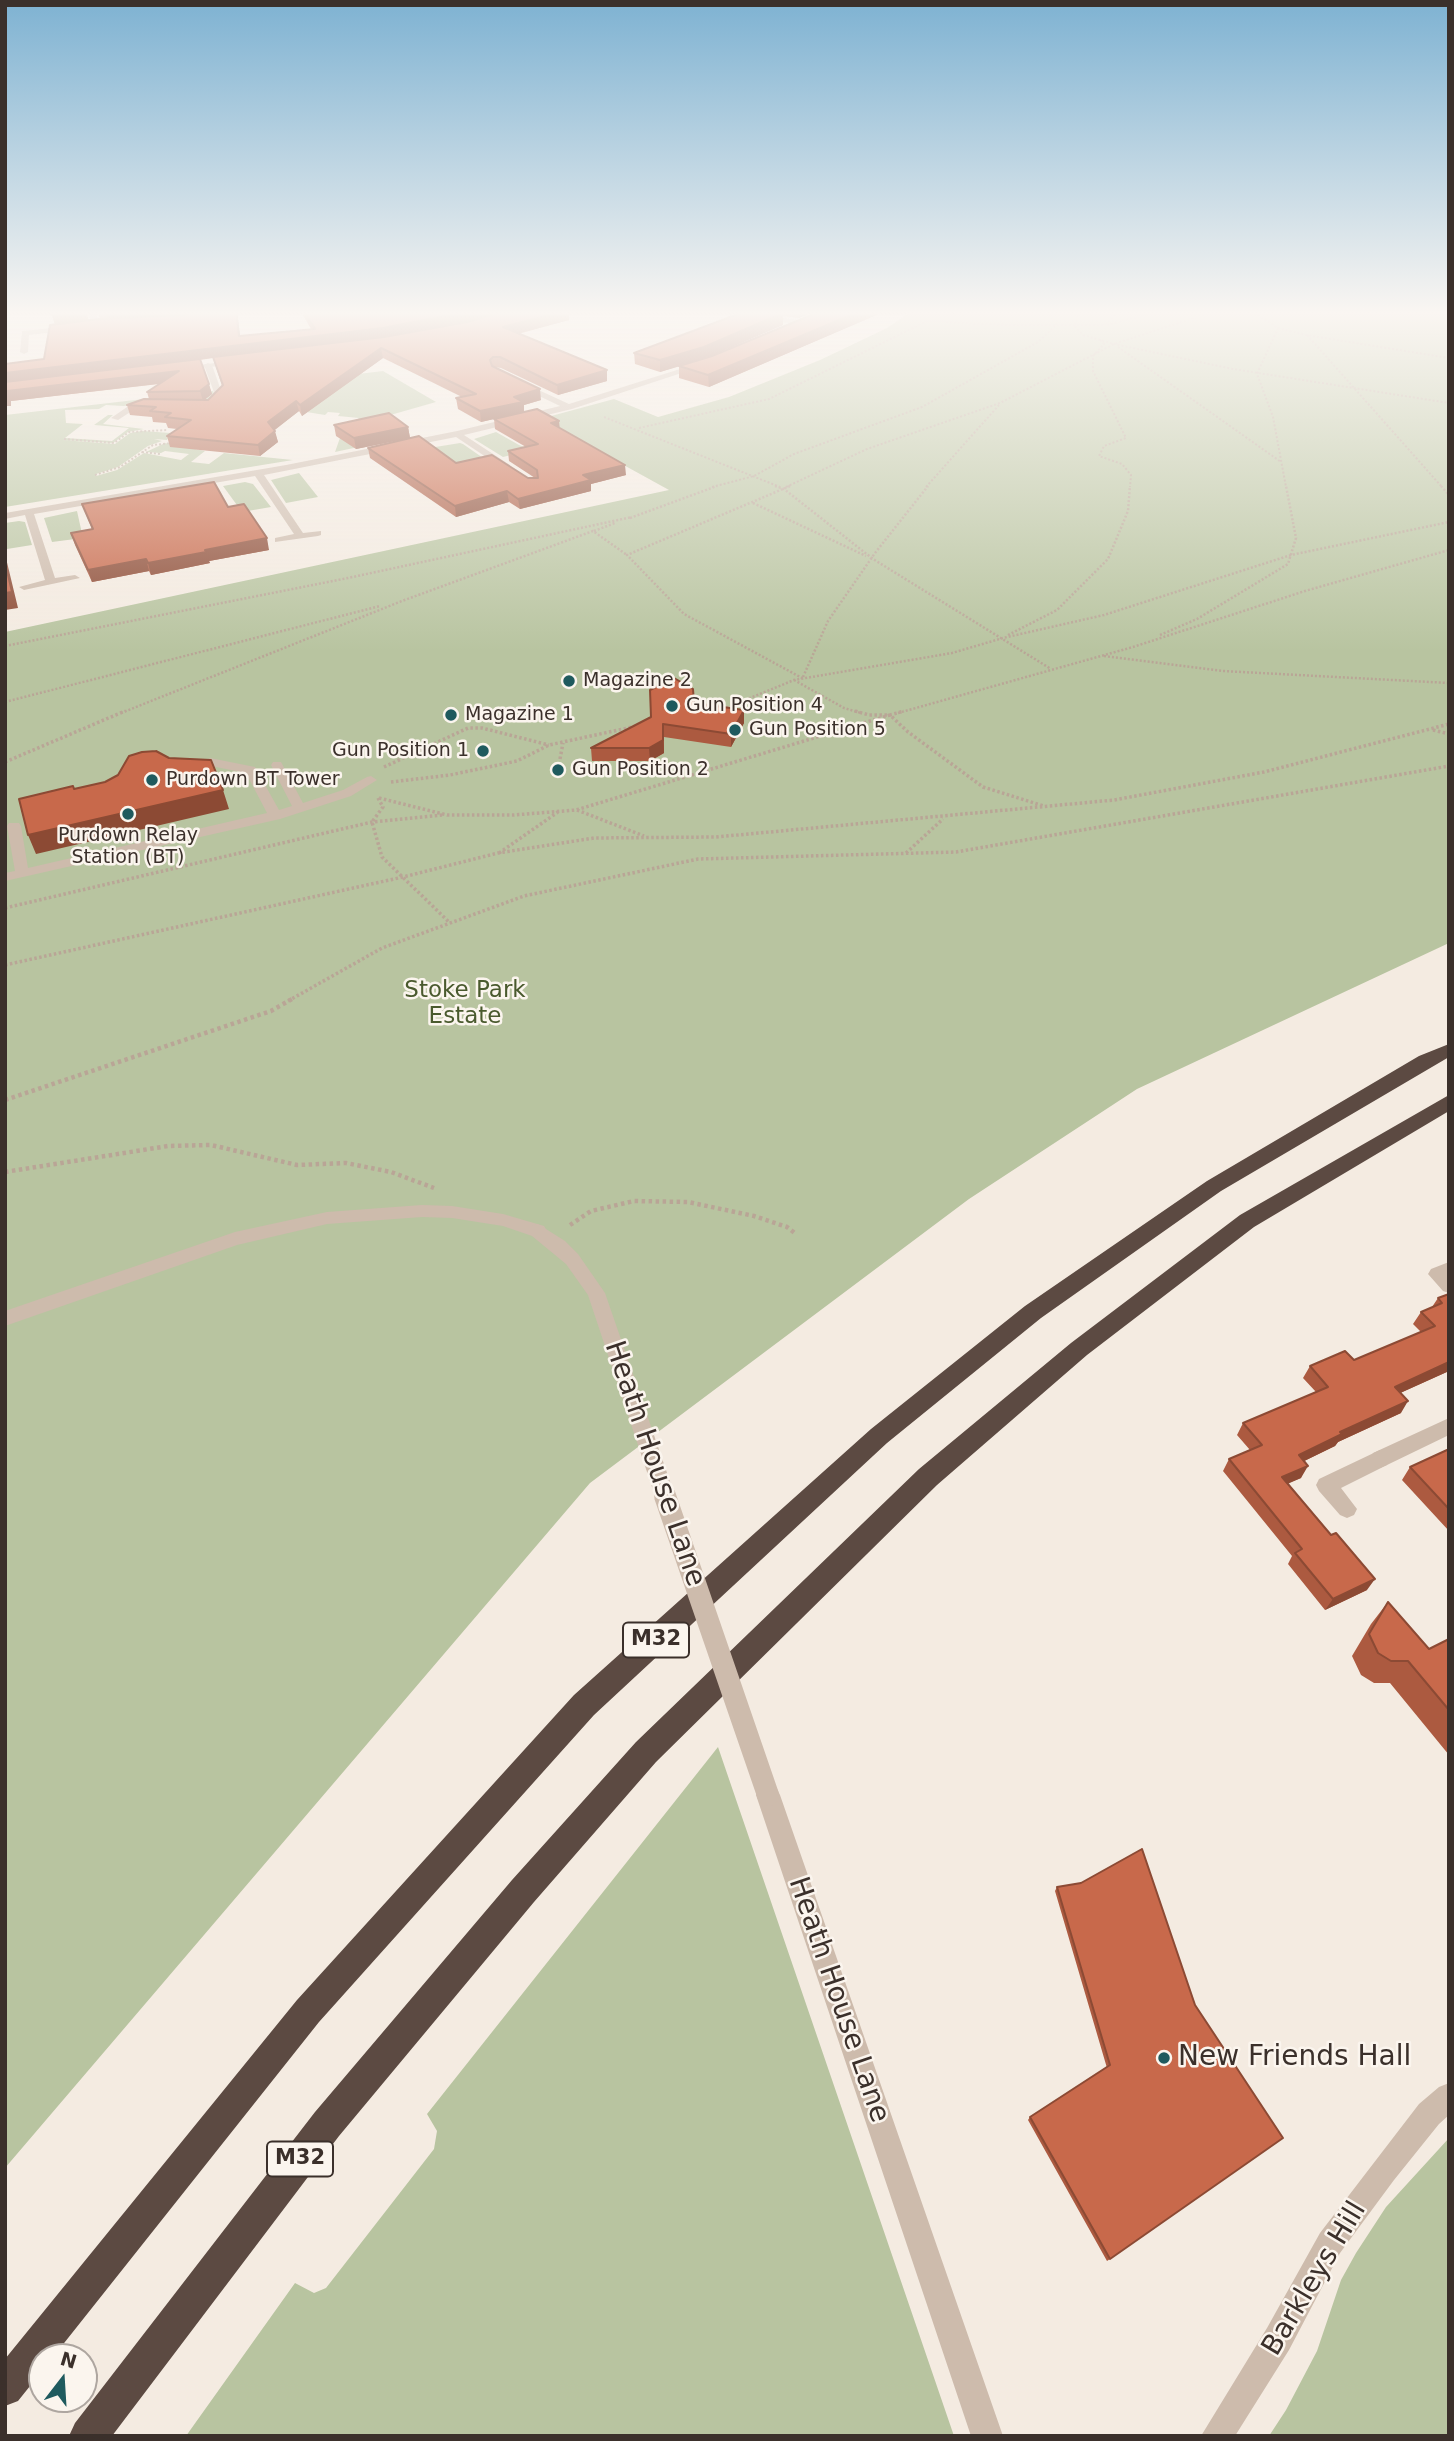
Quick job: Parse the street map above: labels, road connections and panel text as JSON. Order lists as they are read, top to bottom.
{
  "streets": {
    "highway": ["M32"],
    "street": ["Heath House Lane", "Barkleys Hill"]
  },
  "parks": ["Stoke Park Estate"],
  "places": [
    "Magazine 2",
    "Gun Position 4",
    "Magazine 1",
    "Gun Position 5",
    "Gun Position 1",
    "Gun Position 2",
    "Purdown BT Tower",
    "Purdown Relay Station (BT)",
    "New Friends Hall"
  ],
  "north": "top"
}
